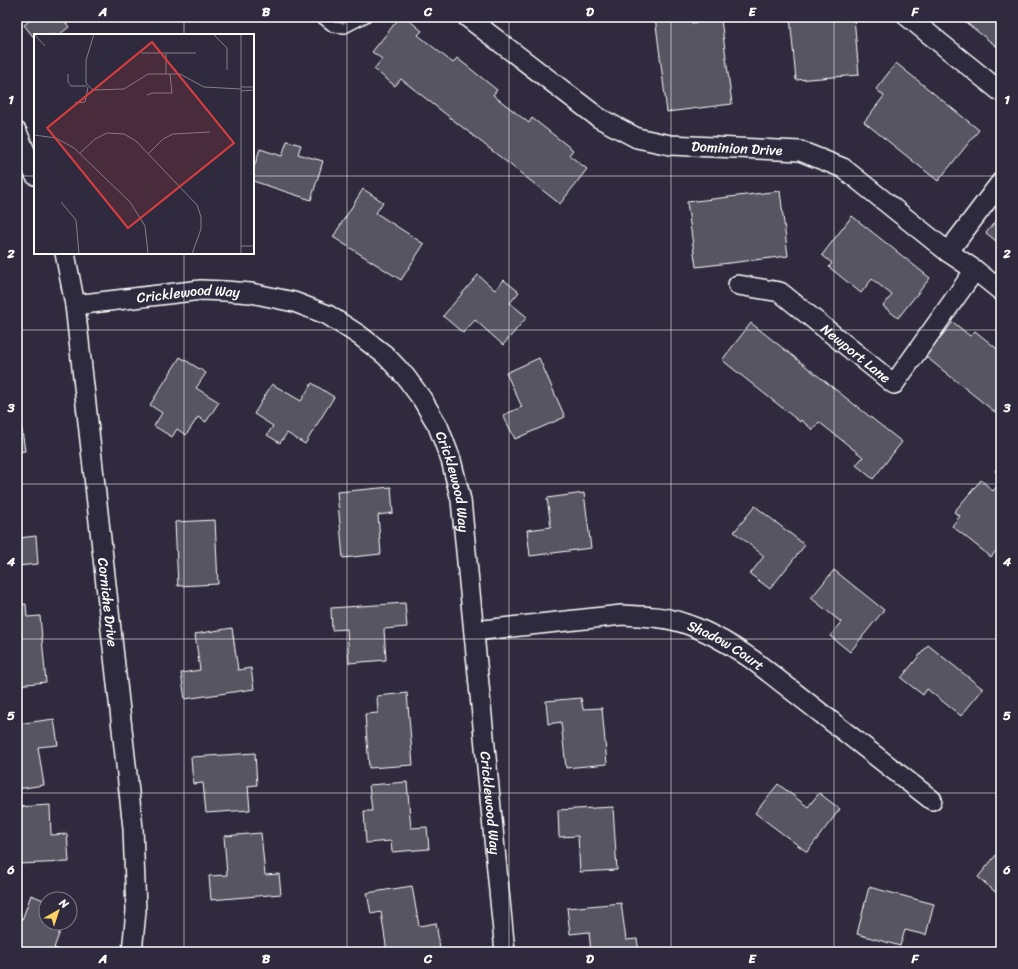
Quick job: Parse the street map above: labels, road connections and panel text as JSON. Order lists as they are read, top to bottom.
{
  "streets": {
    "street": [
      "Dominion Drive",
      "Cricklewood Way",
      "Newport Lane",
      "Corniche Drive",
      "Shadow Court"
    ]
  },
  "crossings": [
    ["Dominion Drive", "Newport Lane"],
    ["Cricklewood Way", "Corniche Drive"],
    ["Cricklewood Way", "Shadow Court"]
  ],
  "north": "top right",
  "grid": {
    "columns": [
      "A",
      "B",
      "C",
      "D",
      "E",
      "F"
    ],
    "rows": [
      "1",
      "2",
      "3",
      "4",
      "5",
      "6"
    ]
  }
}
